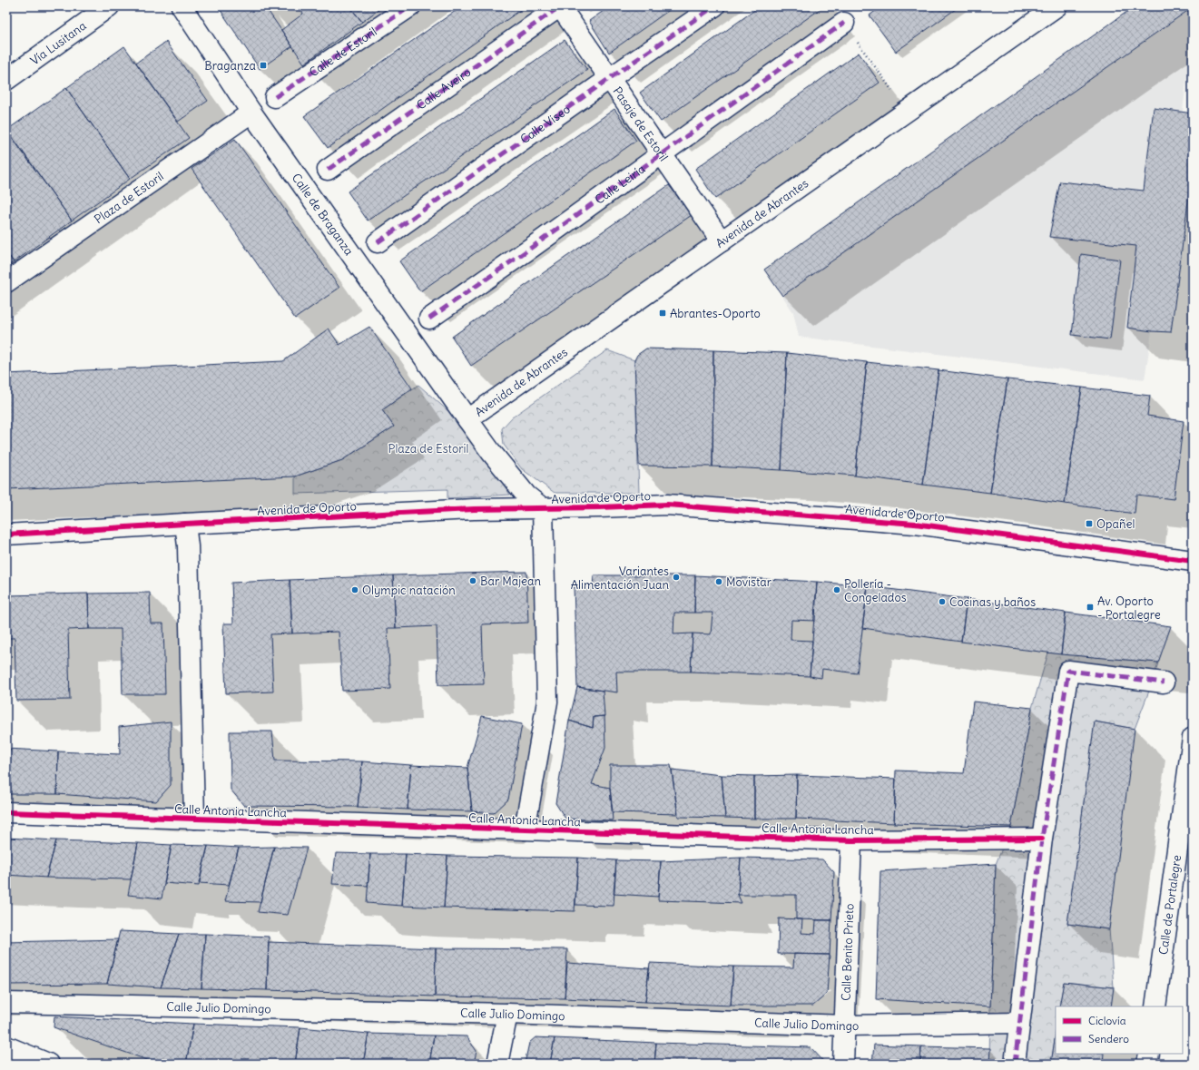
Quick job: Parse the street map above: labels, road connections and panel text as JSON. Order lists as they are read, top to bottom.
{
  "streets": {
    "street": [
      "Vía Lusitana",
      "Calle de Estoril",
      "Calle Aveiro",
      "Calle Viseo",
      "Pasaje de Estoril",
      "Calle Leiría",
      "Plaza de Estoril",
      "Avenida de Abrantes",
      "Calle de Braganza",
      "Avenida de Oporto",
      "Calle Antonia Lancha",
      "Calle de Portalegre",
      "Calle Benito Prieto",
      "Calle Julio Domingo"
    ]
  },
  "crossings": [
    ["Calle Aveiro", "Pasaje de Estoril"],
    ["Calle Viseo", "Pasaje de Estoril"],
    ["Pasaje de Estoril", "Calle Leiría"],
    ["Pasaje de Estoril", "Avenida de Abrantes"],
    ["Plaza de Estoril", "Calle de Braganza"],
    ["Avenida de Abrantes", "Calle de Braganza"],
    ["Avenida de Abrantes", "Avenida de Oporto"],
    ["Calle de Braganza", "Avenida de Oporto"],
    ["Calle Antonia Lancha", "Calle Benito Prieto"],
    ["Calle Benito Prieto", "Calle Julio Domingo"]
  ],
  "parks": ["Plaza de Estoril"],
  "places": {
    "transit": [
      "Braganza",
      "Abrantes-Oporto",
      "Opañel",
      "Av. Oporto - Portalegre"
    ],
    "other": [
      "Variantes Alimentación Juan",
      "Bar Majean",
      "Movistar",
      "Olympic natación",
      "Pollería - Congelados",
      "Cocinas y baños"
    ]
  },
  "legend": ["Ciclovía", "Sendero"]
}
